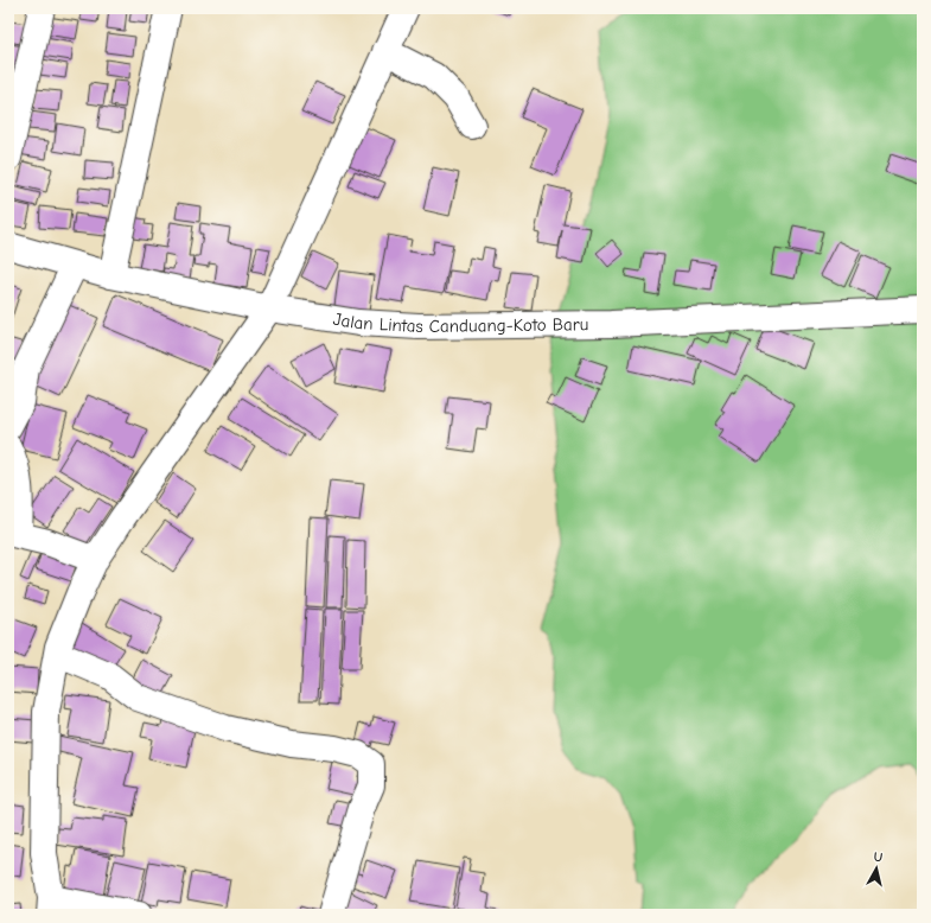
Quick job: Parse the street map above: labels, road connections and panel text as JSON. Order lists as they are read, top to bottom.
{
  "streets": {
    "street": ["Jalan Lintas Canduang-Koto Baru"]
  },
  "north": "top"
}
